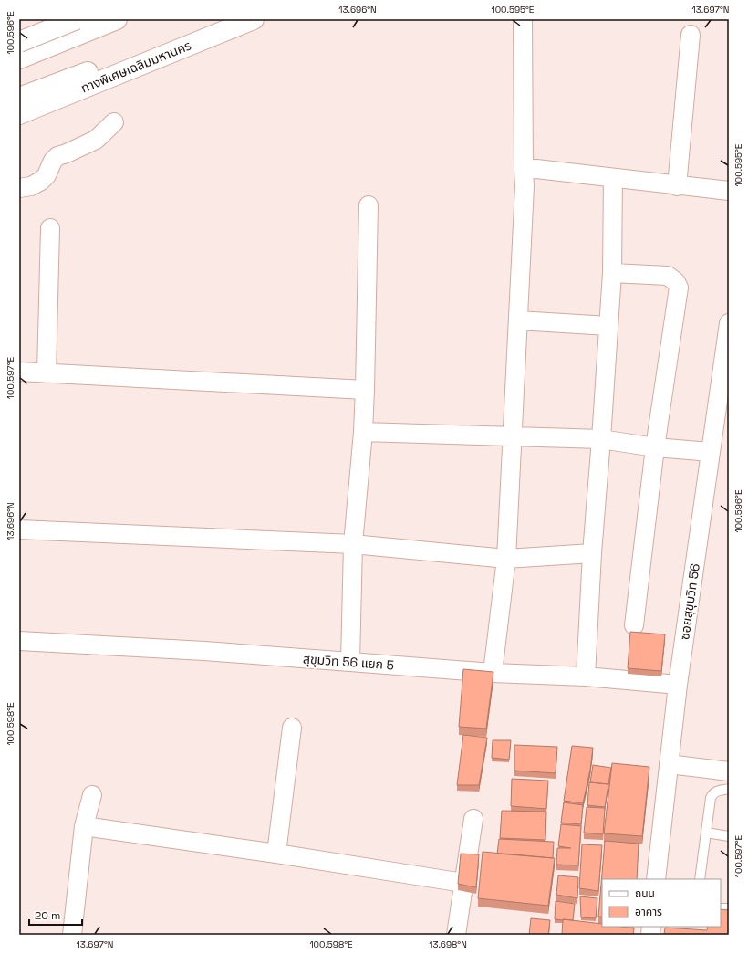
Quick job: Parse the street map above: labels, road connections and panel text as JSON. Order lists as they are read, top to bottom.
{
  "streets": {
    "highway": ["ทางพิเศษเฉลิมมหานคร"],
    "street": ["ซอยสุขุมวิท 56", "สุขุมวิท 56 แยก 5"]
  },
  "crossings": [
    ["ซอยสุขุมวิท 56", "สุขุมวิท 56 แยก 5"]
  ],
  "legend": ["ถนน", "อาคาร"],
  "scale_bar": "20 m",
  "coordinates": [
    "13.696°N",
    "100.595°E",
    "13.697°N",
    "100.596°E",
    "100.597°E",
    "100.598°E",
    "13.698°N"
  ]
}
